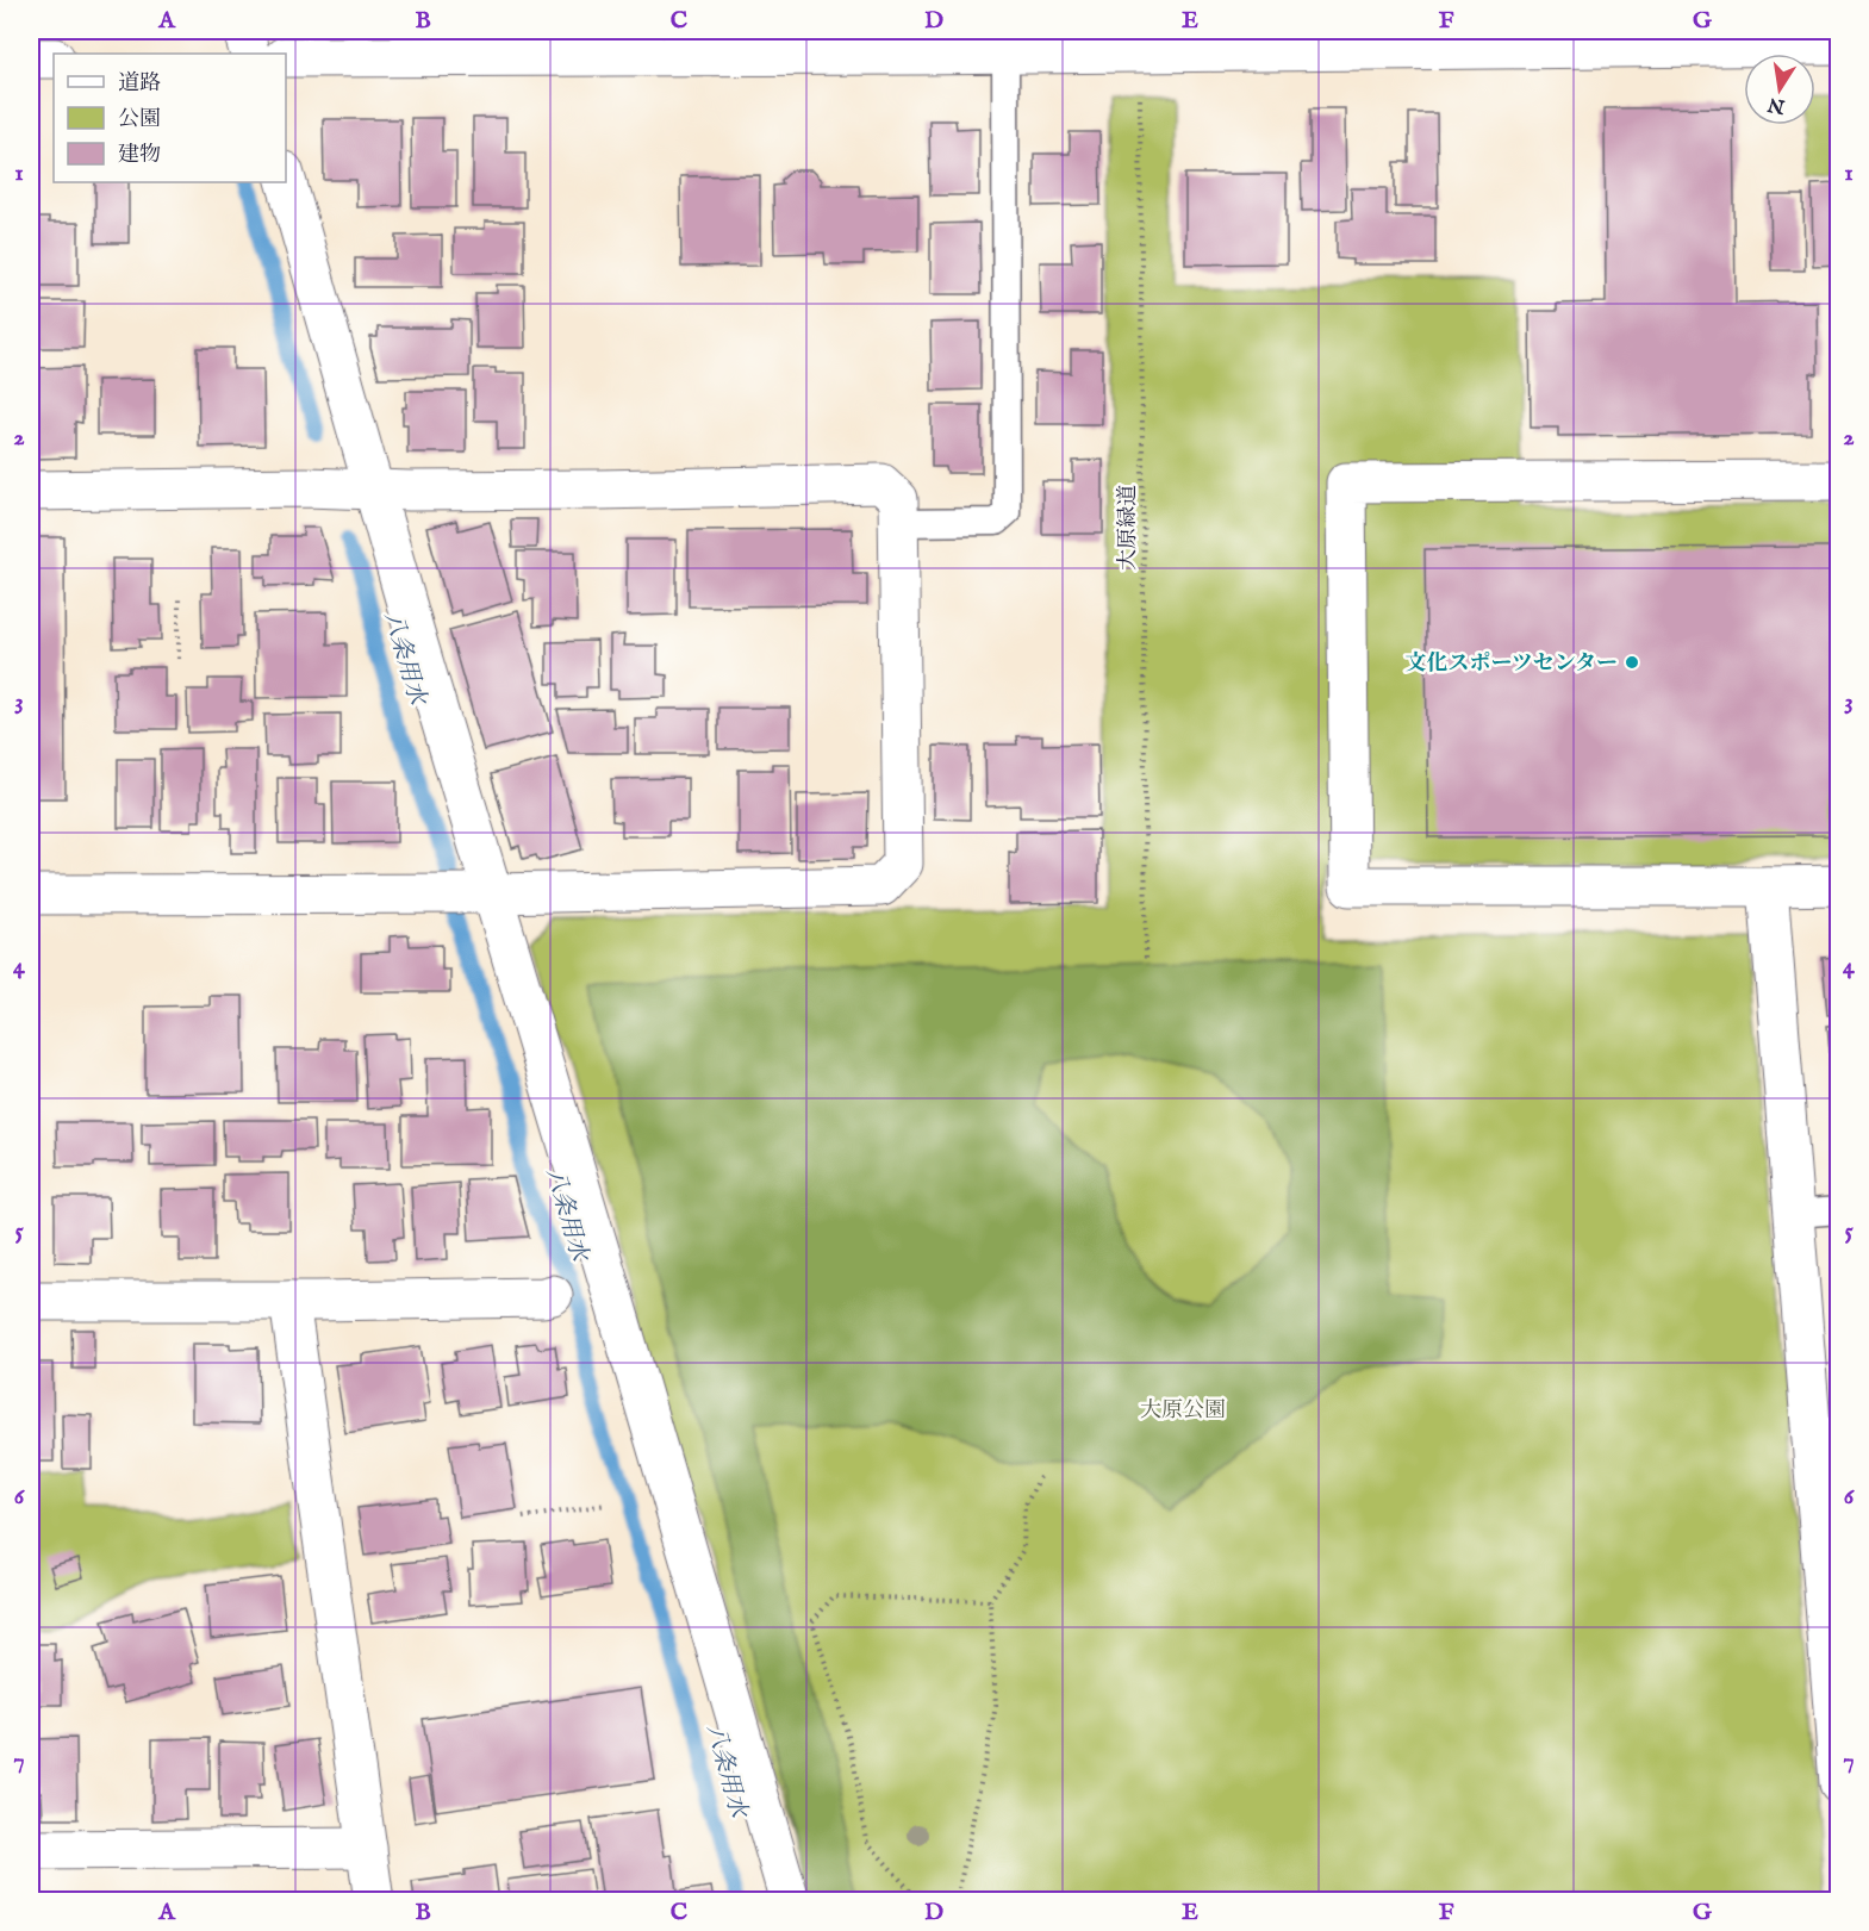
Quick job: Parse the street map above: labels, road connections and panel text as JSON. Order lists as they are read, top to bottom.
{
  "streets": {
    "path": ["大原緑道"]
  },
  "water": ["八条用水"],
  "parks": ["大原公園"],
  "places": ["文化スポーツセンター"],
  "legend": ["道路", "公園", "建物"],
  "north": "bottom",
  "grid": {
    "columns": [
      "A",
      "B",
      "C",
      "D",
      "E",
      "F",
      "G"
    ],
    "rows": [
      "1",
      "2",
      "3",
      "4",
      "5",
      "6",
      "7"
    ]
  }
}
